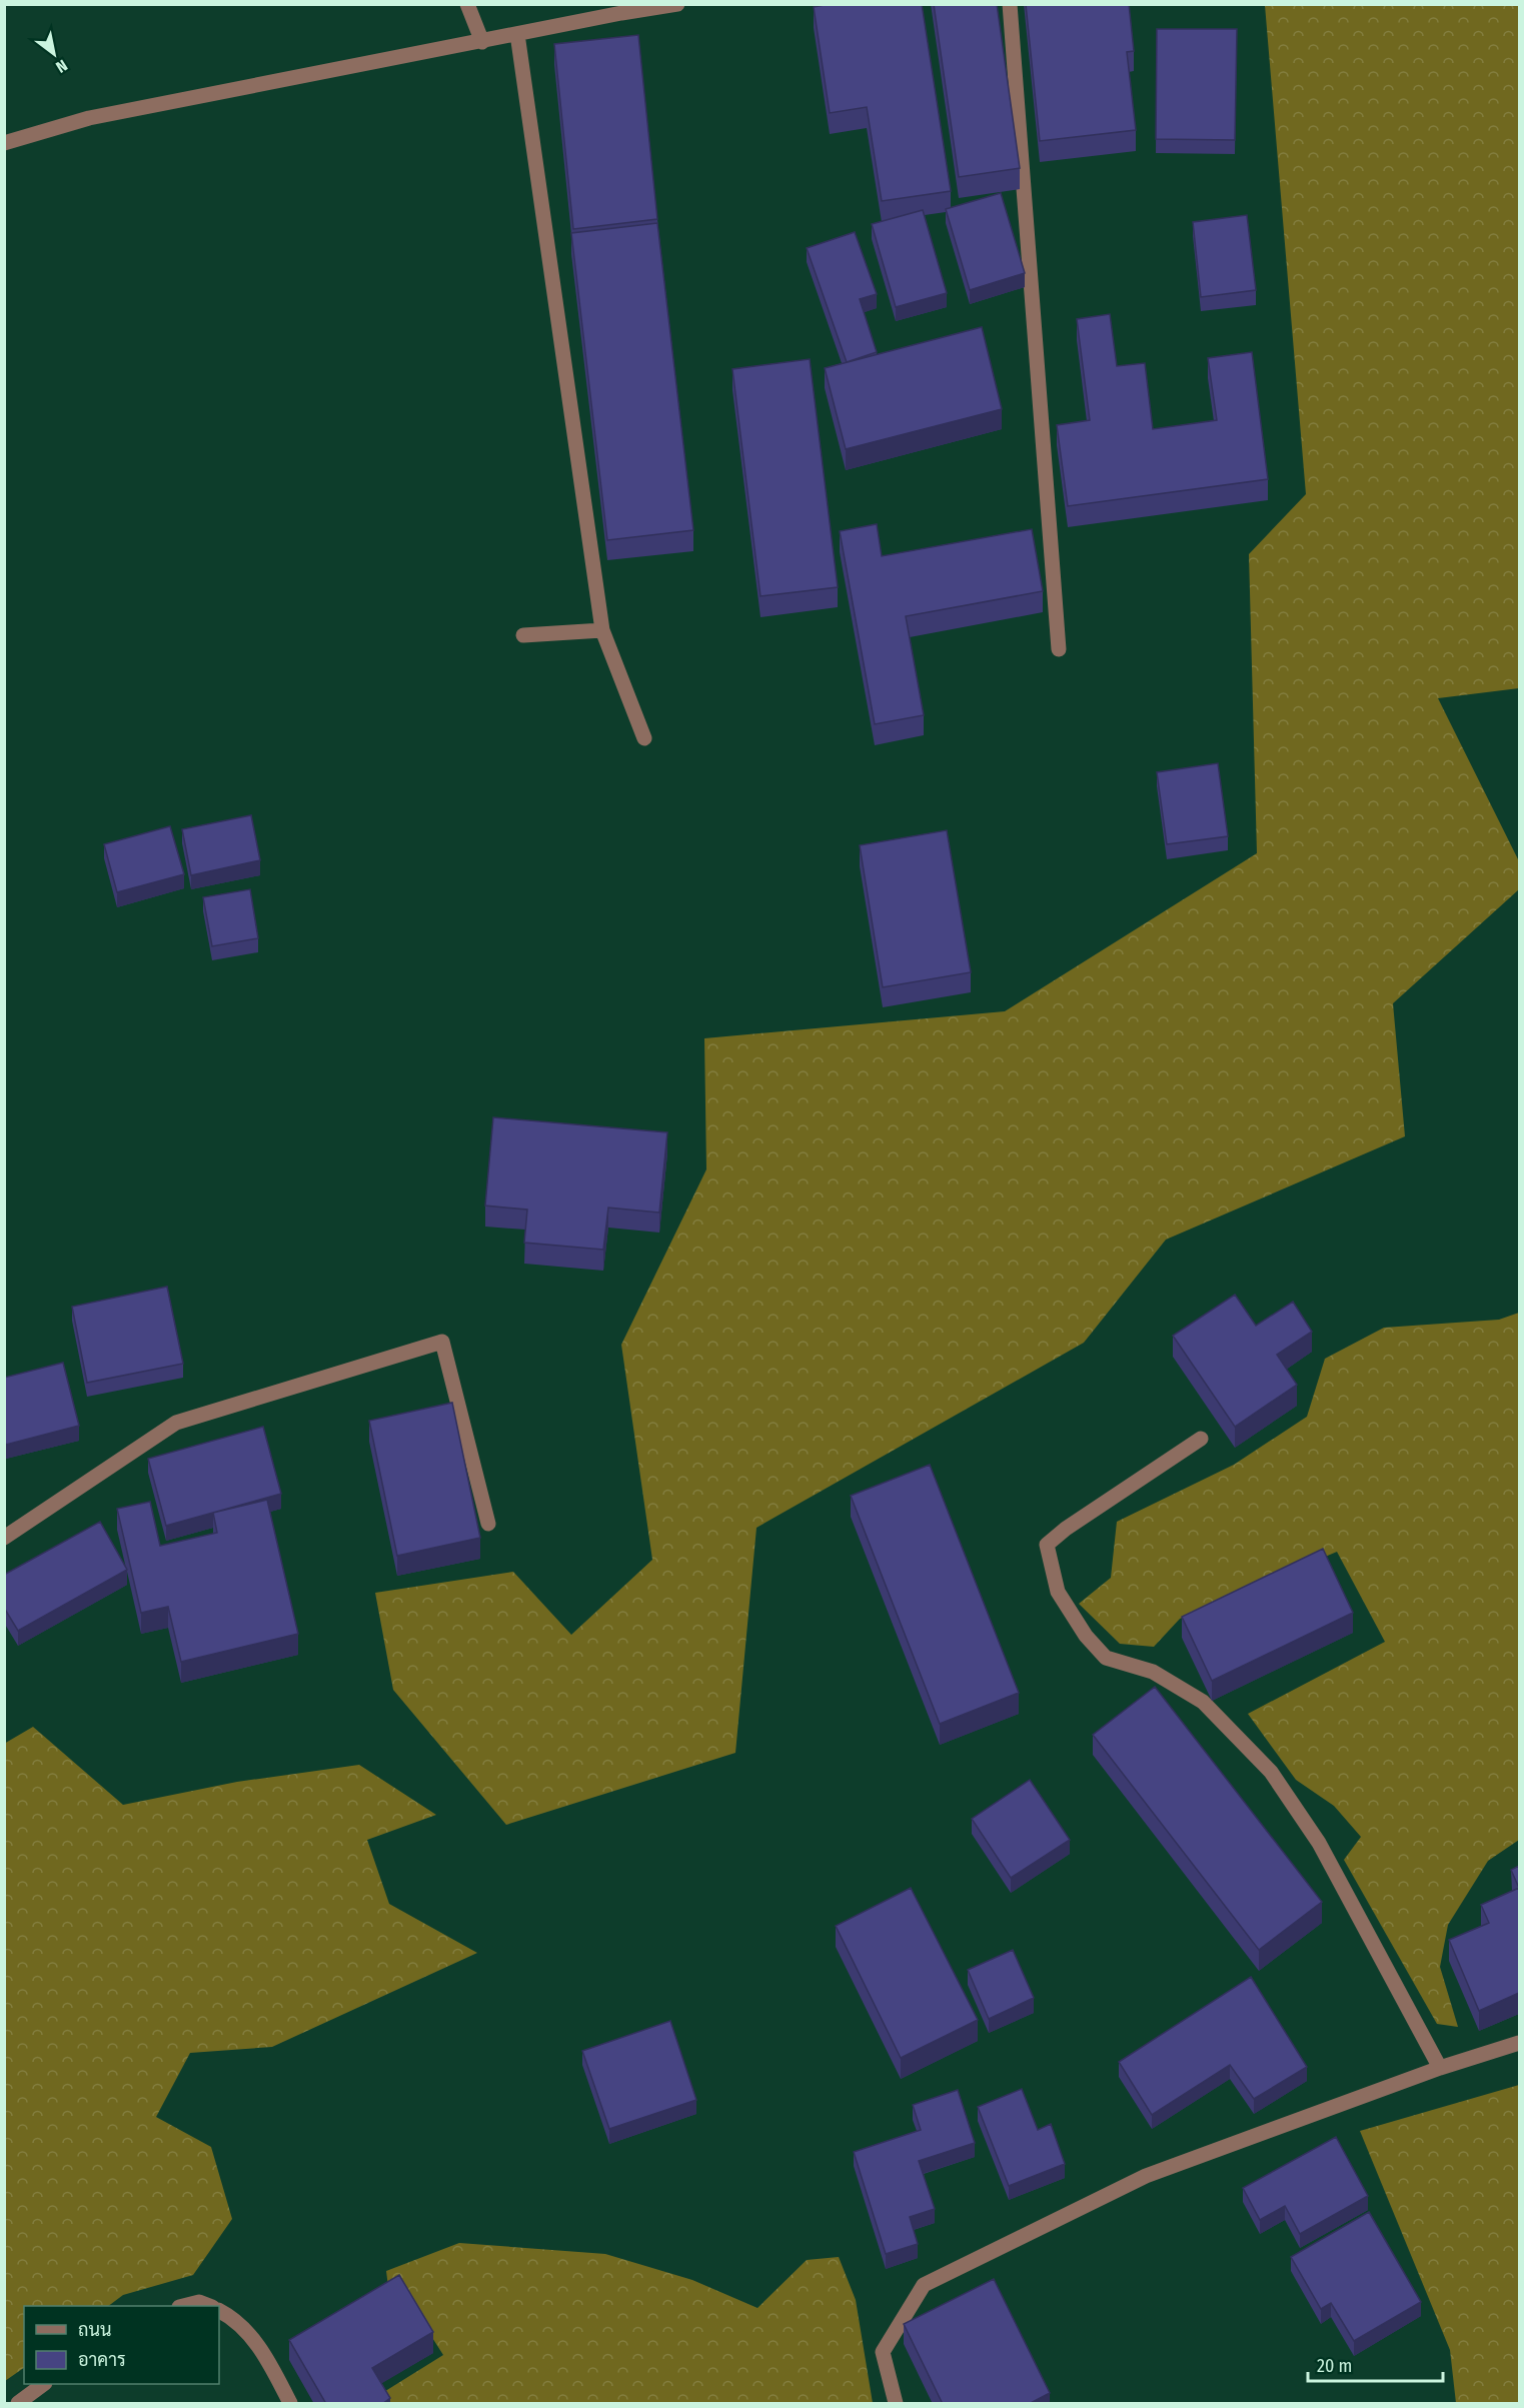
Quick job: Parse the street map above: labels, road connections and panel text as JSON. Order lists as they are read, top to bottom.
{
  "legend": ["ถนน", "อาคาร"],
  "scale_bar": "20 m",
  "north": "bottom right"
}
